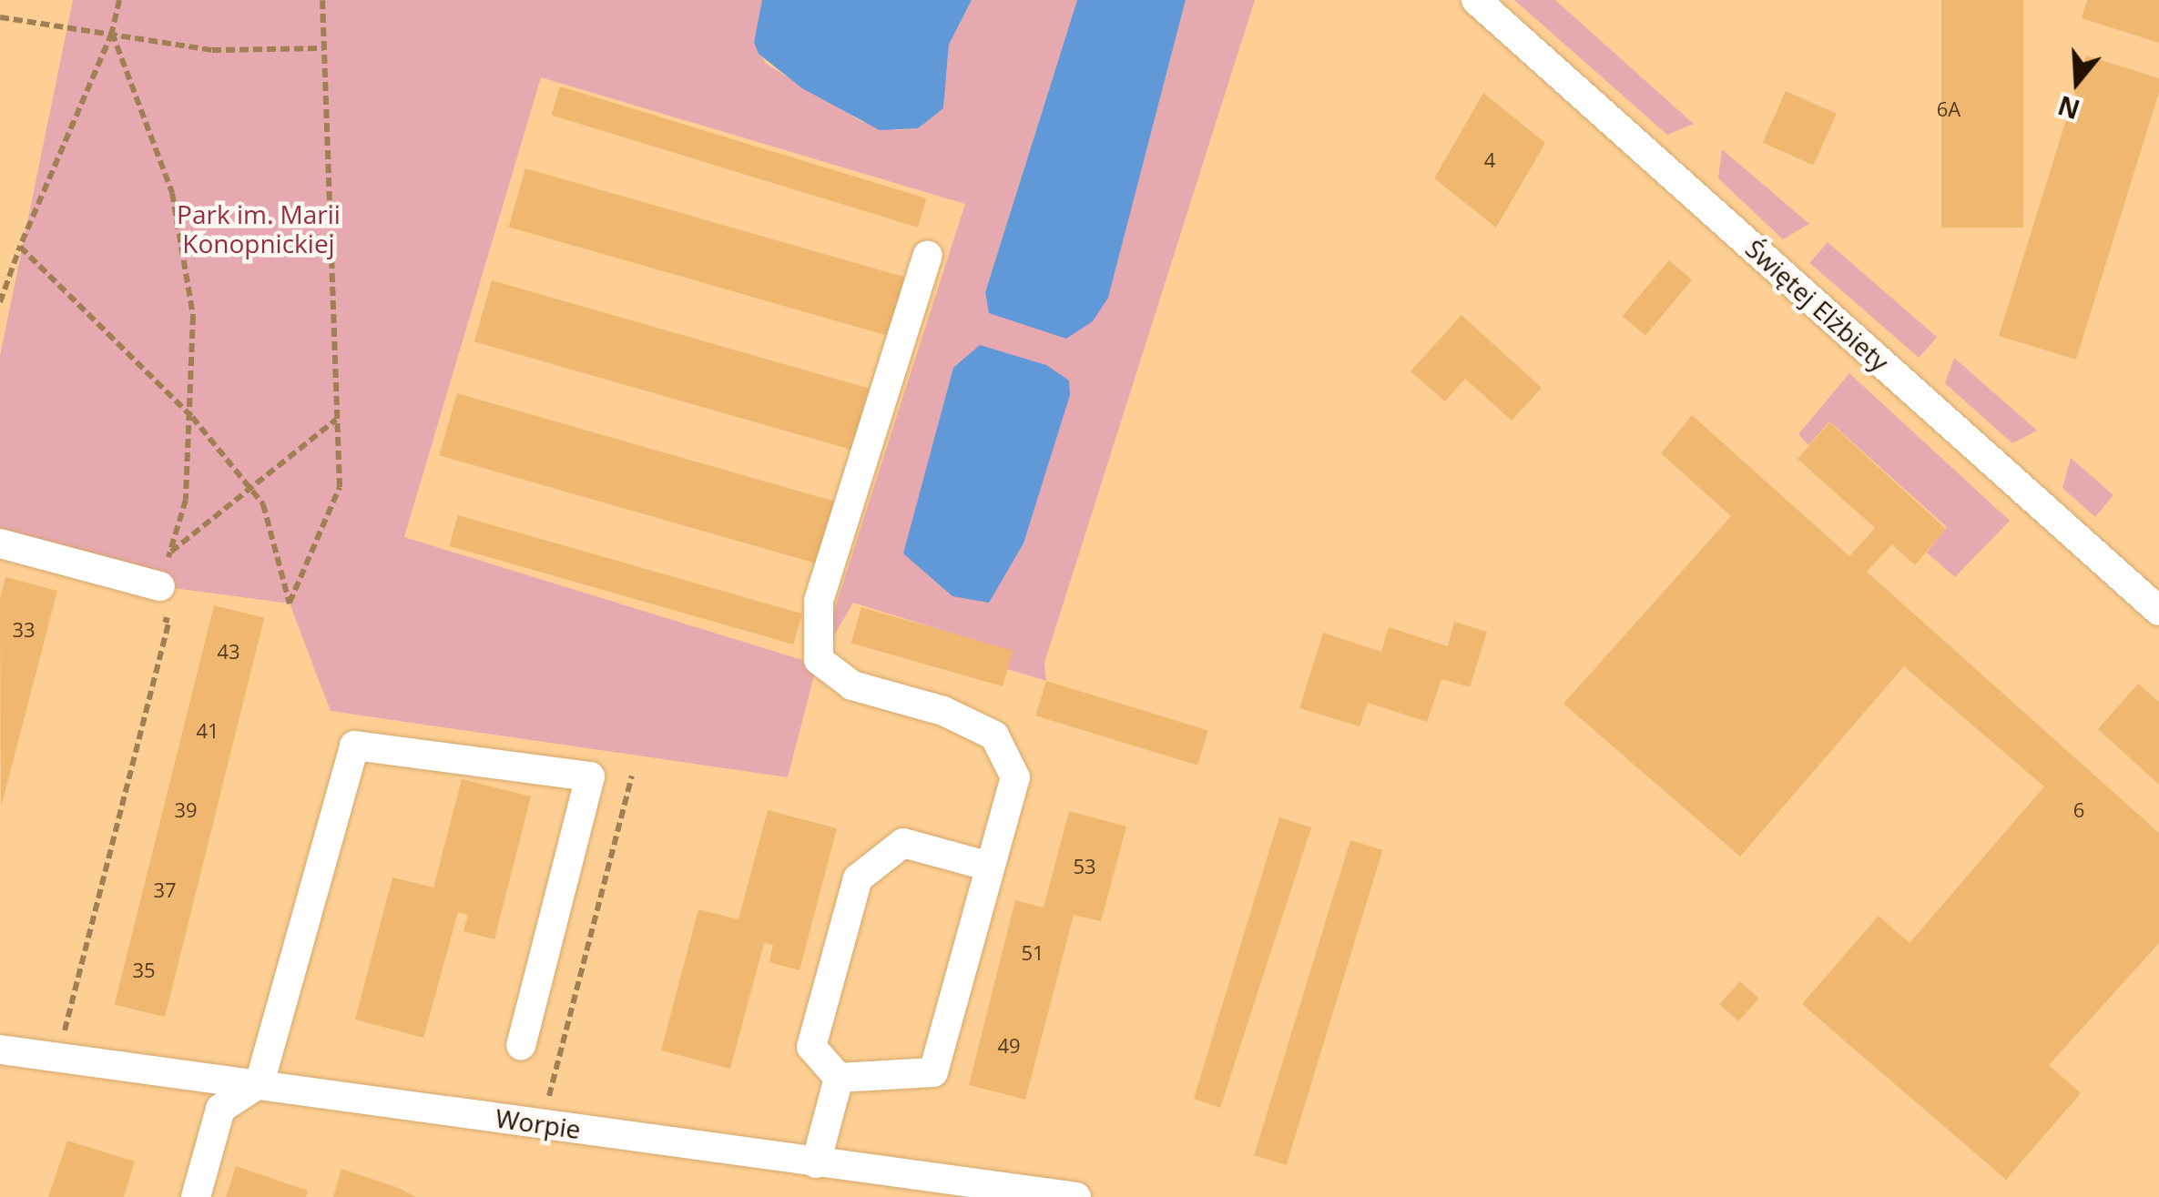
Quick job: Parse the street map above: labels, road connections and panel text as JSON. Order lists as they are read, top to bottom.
{
  "streets": {
    "street": ["Świętej Elżbiety", "Worpie"]
  },
  "parks": ["Park im. Marii Konopnickiej"],
  "house_numbers": [
    "6A",
    "4",
    "33",
    "43",
    "41",
    "39",
    "6",
    "53",
    "37",
    "51",
    "35",
    "49"
  ],
  "north": "bottom"
}
